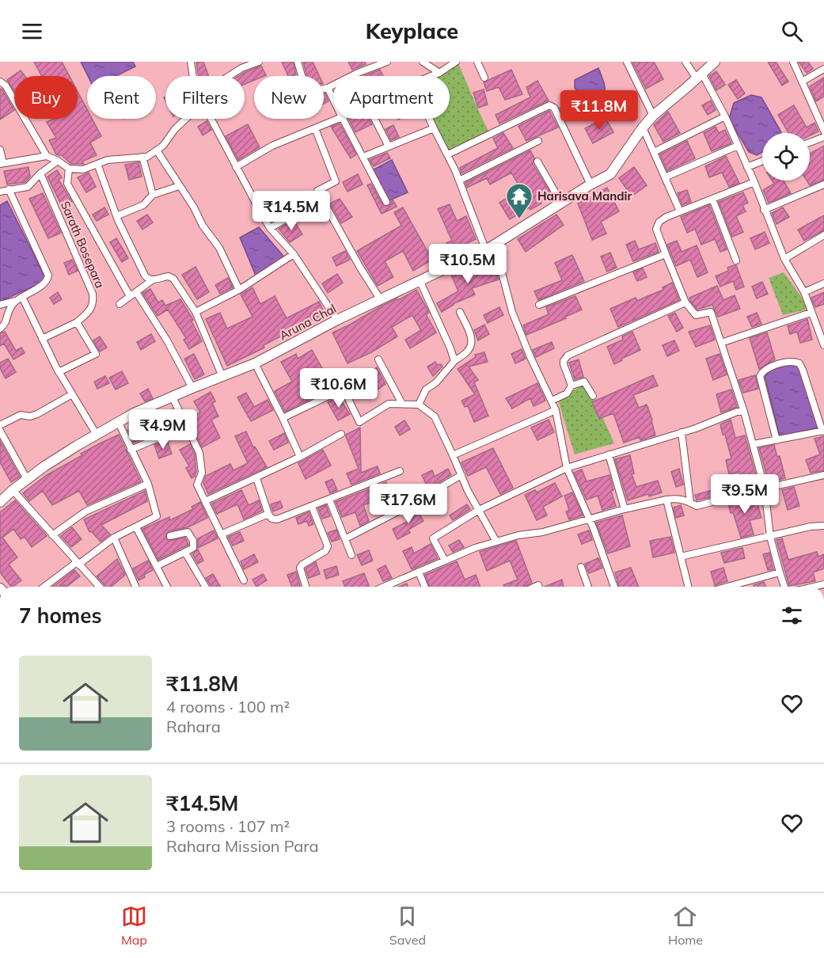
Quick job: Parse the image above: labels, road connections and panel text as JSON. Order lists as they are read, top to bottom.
{
  "streets": {
    "street": ["Sarath Bosepara", "Aruna Chal"]
  },
  "places": {
    "temple": ["Harisava Mandir"]
  },
  "page": {
    "header": "Keyplace",
    "chip": [
      "Buy",
      "Rent",
      "Filters",
      "New",
      "Apartment"
    ],
    "price": [
      "₹11.8M",
      "₹14.5M",
      "₹10.5M",
      "₹10.6M",
      "₹4.9M",
      "₹9.5M",
      "₹17.6M"
    ],
    "heading": "7 homes",
    "list": [
      {
        "name": "₹11.8M",
        "note": "4 rooms · 100 m² · Rahara"
      },
      {
        "name": "₹14.5M",
        "note": "3 rooms · 107 m² · Rahara Mission Para"
      }
    ],
    "tabs": ["Map", "Saved", "Home"]
  }
}
